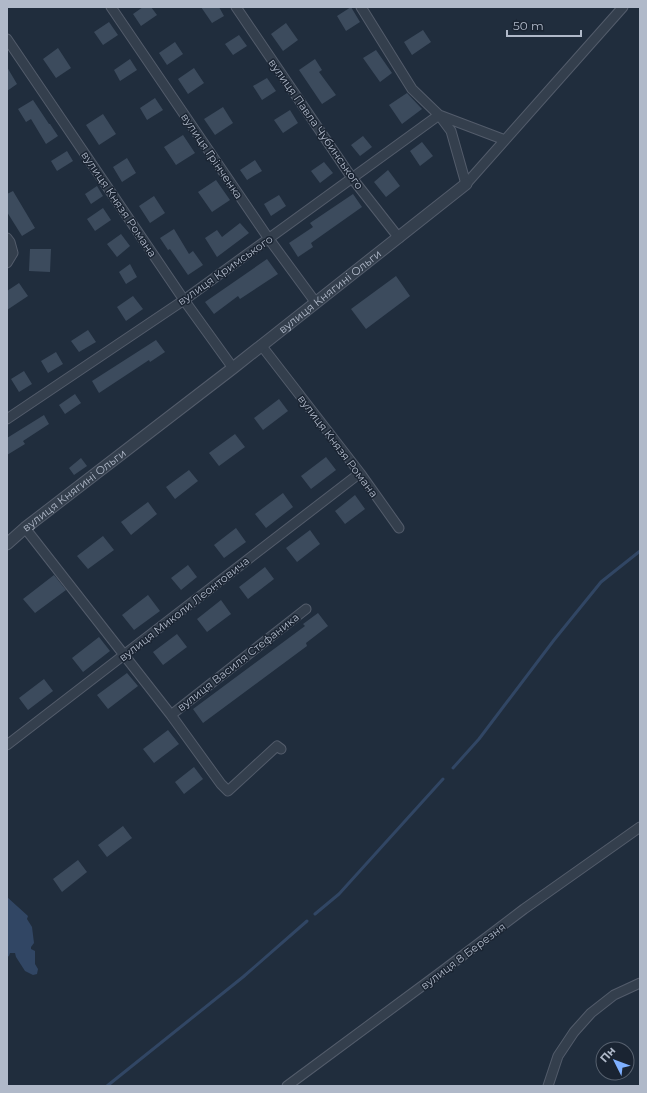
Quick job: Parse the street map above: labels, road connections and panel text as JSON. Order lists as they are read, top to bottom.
{
  "streets": {
    "street": [
      "вулиця Павла Чубинського",
      "вулиця Грінченка",
      "вулиця Князя Романа",
      "вулиця Кримського",
      "вулиця Княгині Ольги",
      "вулиця Миколи Леонтовича",
      "вулиця Василя Стефаника",
      "вулиця 8 Березня"
    ]
  },
  "crossings": [
    ["вулиця Павла Чубинського", "вулиця Кримського"],
    ["вулиця Павла Чубинського", "вулиця Княгині Ольги"],
    ["вулиця Грінченка", "вулиця Кримського"],
    ["вулиця Грінченка", "вулиця Княгині Ольги"],
    ["вулиця Князя Романа", "вулиця Кримського"],
    ["вулиця Князя Романа", "вулиця Княгині Ольги"],
    ["вулиця Князя Романа", "вулиця Миколи Леонтовича"]
  ],
  "scale_bar": "50 m",
  "north": "top left"
}
